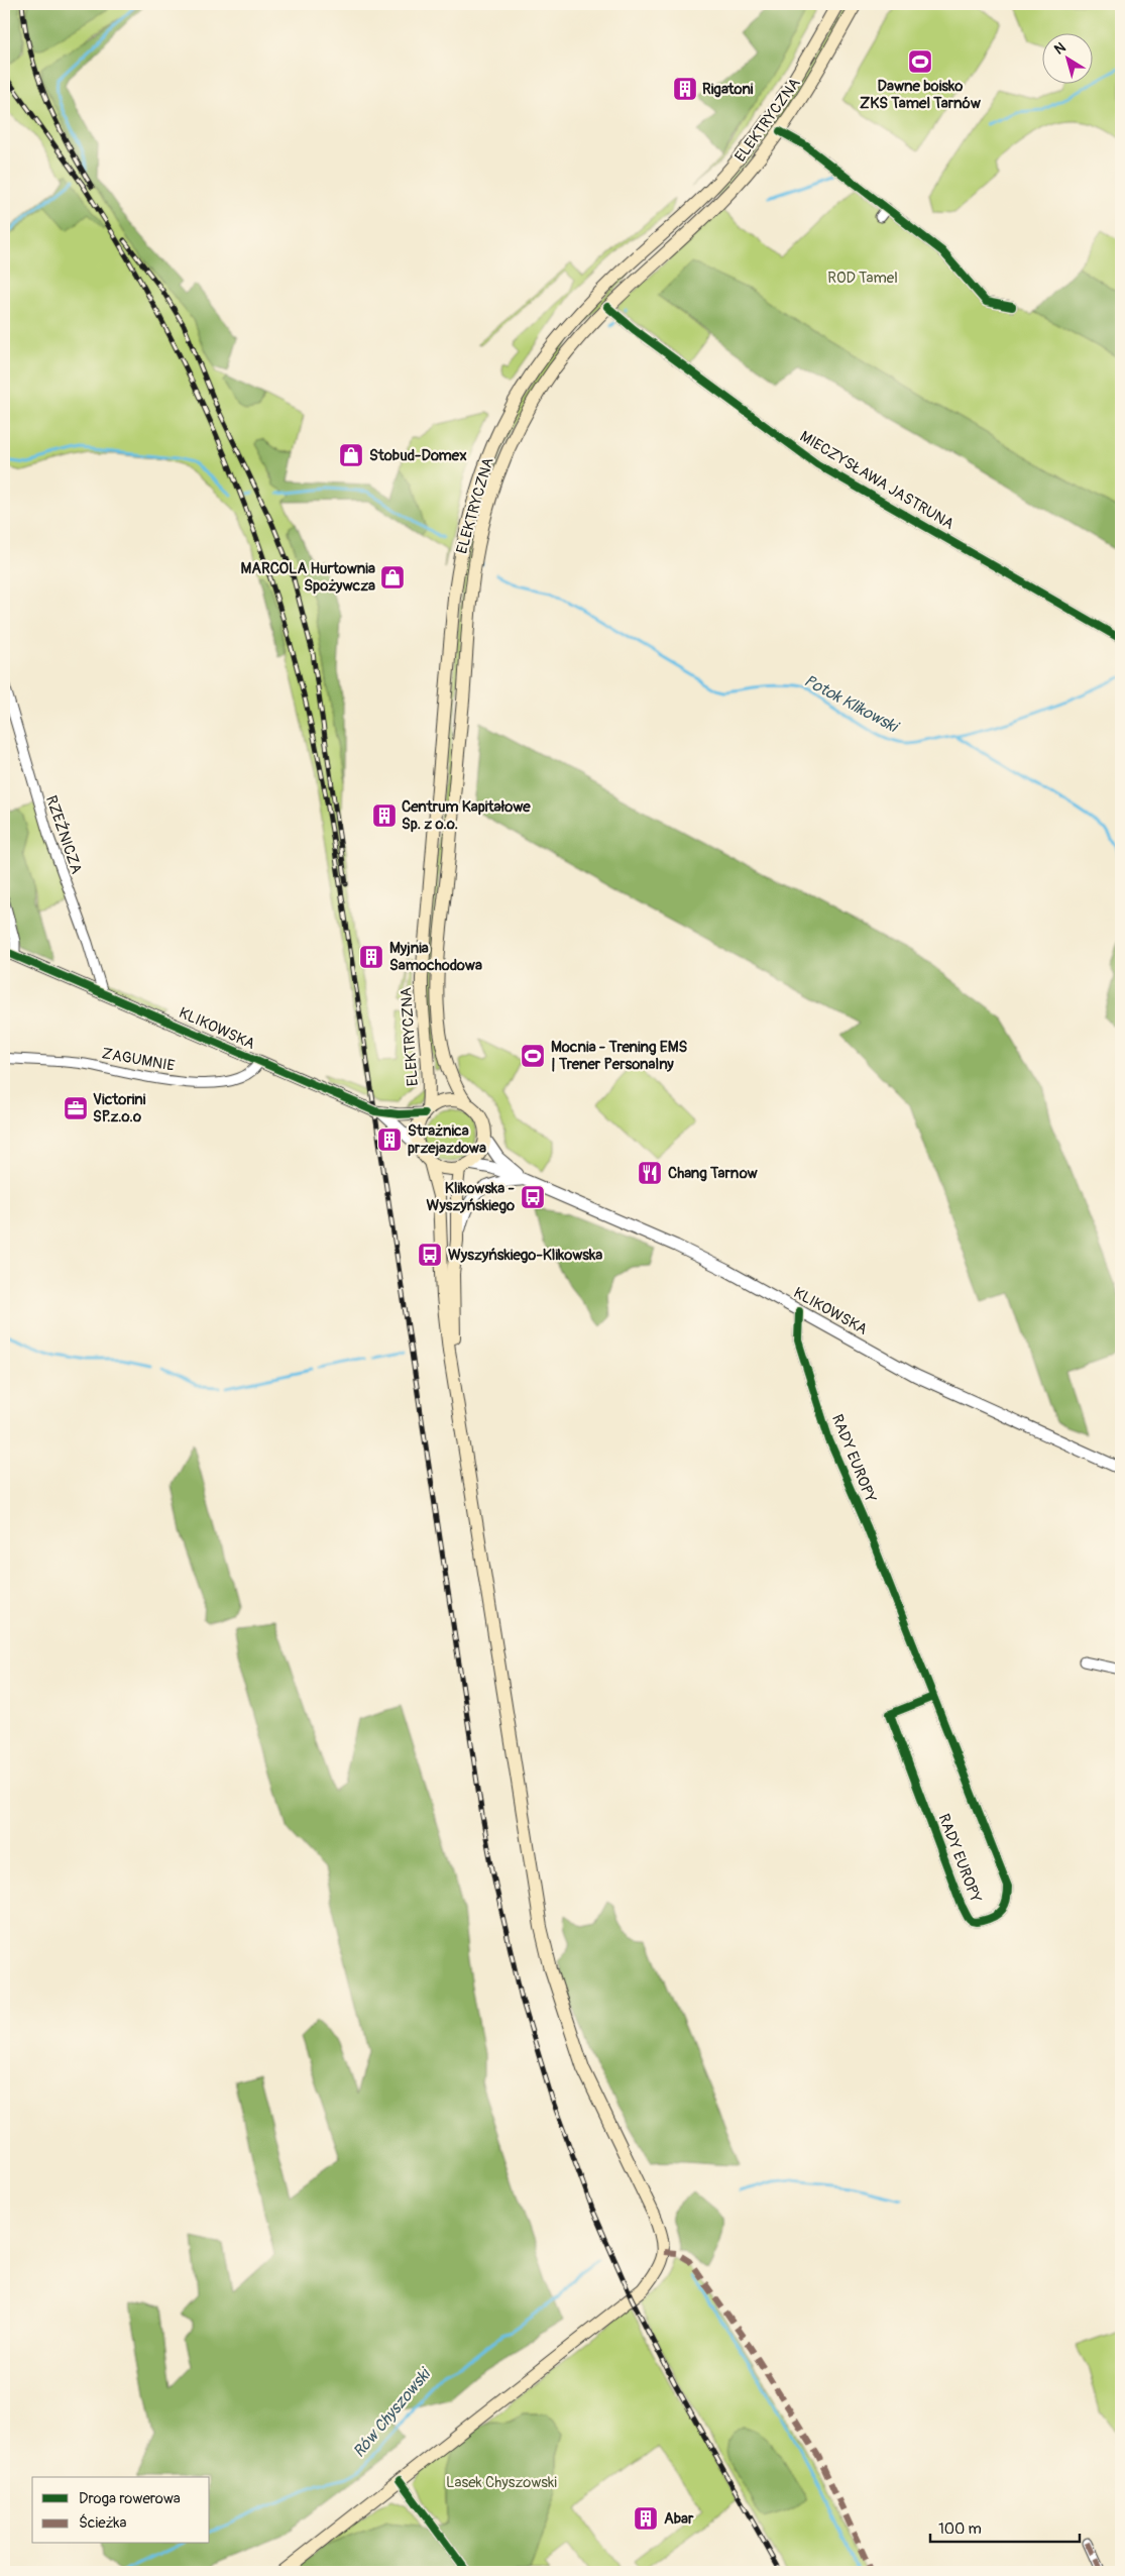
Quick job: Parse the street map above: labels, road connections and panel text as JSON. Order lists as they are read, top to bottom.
{
  "streets": {
    "main road": ["ELEKTRYCZNA"],
    "street": [
      "MIECZYSŁAWA JASTRUNA",
      "RZEŹNICZA",
      "KLIKOWSKA",
      "ZAGUMNIE",
      "RADY EUROPY"
    ]
  },
  "crossings": [
    ["ELEKTRYCZNA", "MIECZYSŁAWA JASTRUNA"],
    ["ELEKTRYCZNA", "KLIKOWSKA"],
    ["RZEŹNICZA", "KLIKOWSKA"],
    ["KLIKOWSKA", "ZAGUMNIE"],
    ["KLIKOWSKA", "RADY EUROPY"]
  ],
  "water": ["Potok Klikowski", "Rów Chyszowski"],
  "parks": ["ROD Tamel", "Lasek Chyszowski"],
  "places": {
    "sports": ["Dawne boisko ZKS Tamel Tarnów", "Mocnia - Trening EMS | Trener Personalny"],
    "building": [
      "Rigatoni",
      "Centrum Kapitałowe Sp. z o.o.",
      "Myjnia Samochodowa",
      "Strażnica przejazdowa",
      "Abar"
    ],
    "shop": ["Stobud-Domex", "MARCOLA Hurtownia Spożywcza"],
    "office": ["Victorini SP.z.o.o"],
    "restaurant": ["Chang Tarnow"],
    "bus stop": ["Klikowska - Wyszyńskiego", "Wyszyńskiego-Klikowska"]
  },
  "legend": ["Droga rowerowa", "Ścieżka"],
  "scale_bar": "100 m",
  "north": "top left"
}
